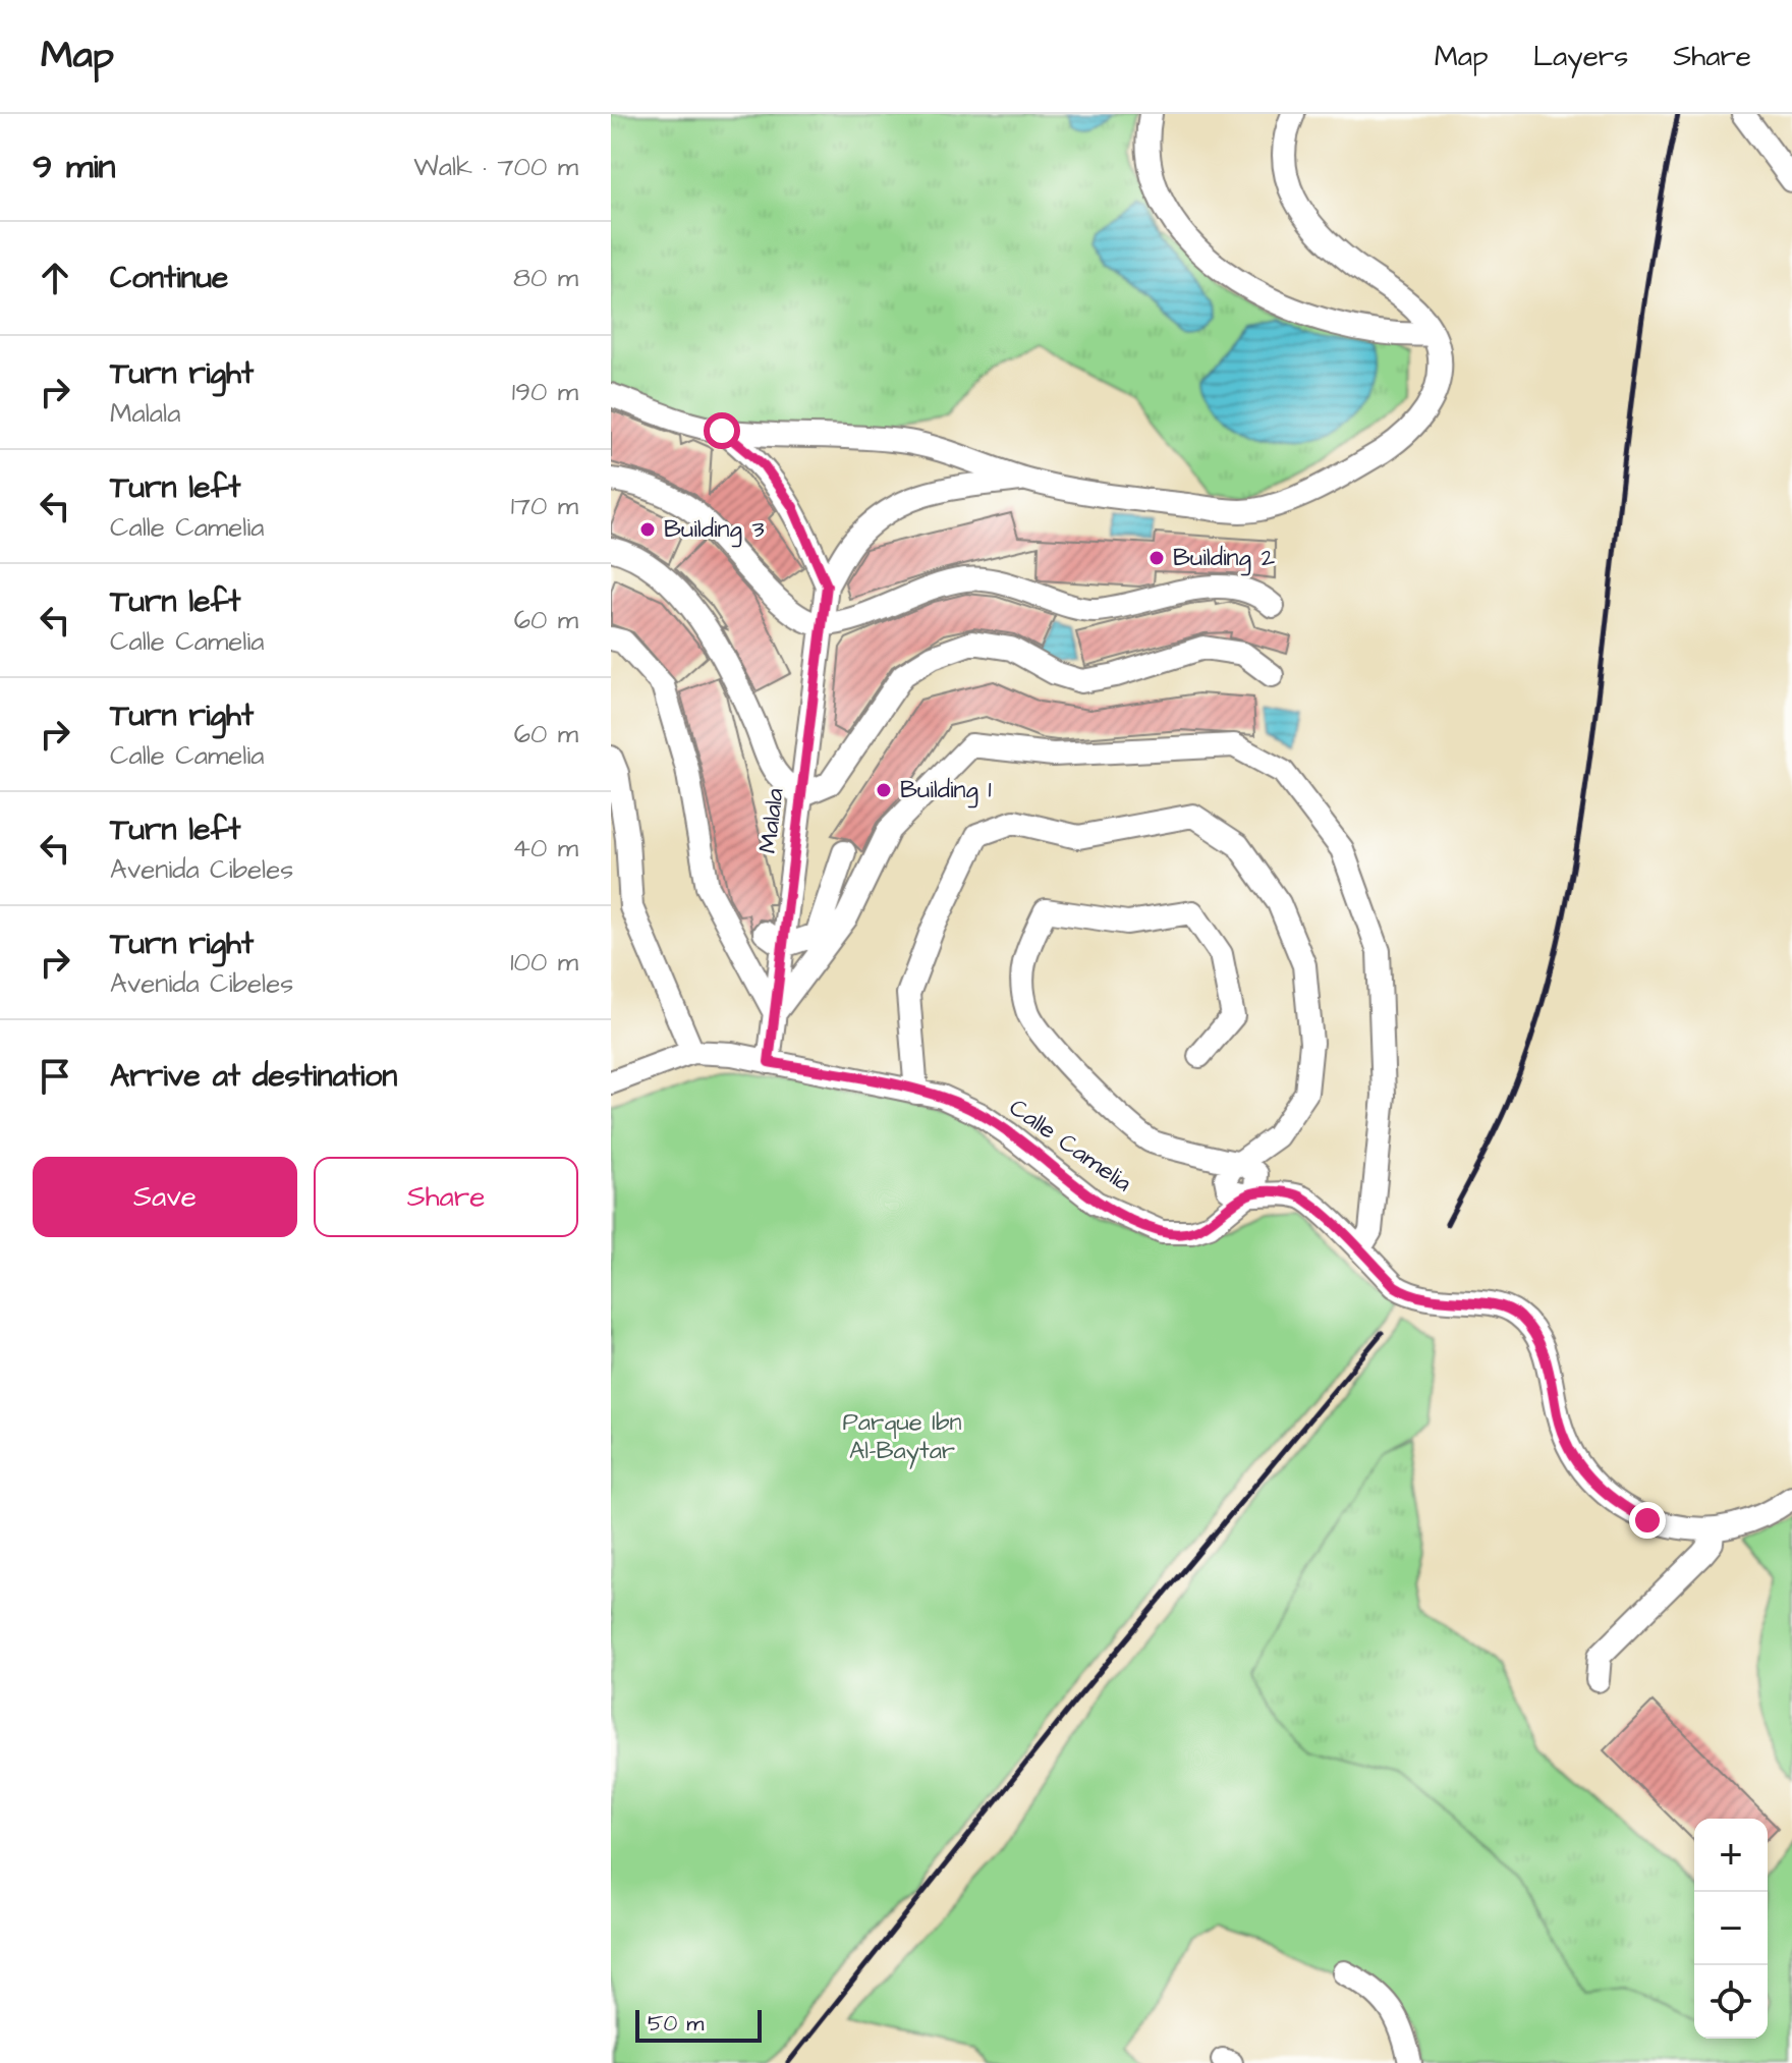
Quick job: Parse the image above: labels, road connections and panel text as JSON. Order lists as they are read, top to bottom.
{
  "streets": {
    "street": ["Malala", "Calle Camelia"]
  },
  "crossings": [
    ["Malala", "Calle Camelia"]
  ],
  "parks": ["Parque Ibn Al-Baytar"],
  "places": ["Building 3", "Building 2", "Building 1"],
  "scale_bar": "50 m",
  "page": {
    "header": "Map",
    "nav": ["Map", "Layers", "Share"],
    "heading": ["9 min", "Walk · 700 m"],
    "list": [
      ["Continue", "80 m"],
      ["Turn right", "Malala", "190 m"],
      ["Turn left", "Calle Camelia", "170 m"],
      ["Turn left", "Calle Camelia", "60 m"],
      ["Turn right", "Calle Camelia", "60 m"],
      ["Turn left", "Avenida Cibeles", "40 m"],
      ["Turn right", "Avenida Cibeles", "100 m"],
      "Arrive at destination"
    ],
    "buttons": ["Save", "Share"],
    "map_buttons": ["+", "−"],
    "scale": "50 m"
  }
}
